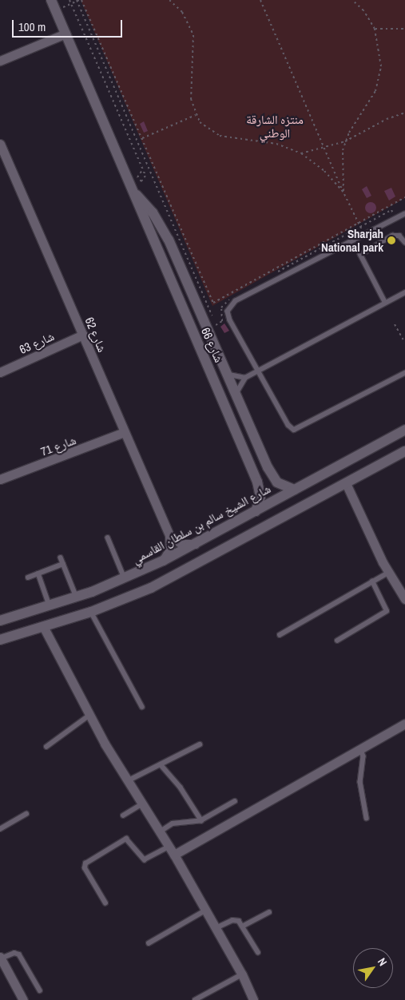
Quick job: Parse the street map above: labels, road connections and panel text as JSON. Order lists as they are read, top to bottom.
{
  "streets": {
    "street": [
      "شارع 62",
      "شارع 63",
      "شارع 66",
      "شارع 71",
      "شارع الشيخ سالم بن سلطان القاسمي"
    ]
  },
  "crossings": [
    ["شارع 62", "شارع 63"],
    ["شارع 62", "شارع 71"],
    ["شارع 66", "شارع الشيخ سالم بن سلطان القاسمي"]
  ],
  "parks": ["منتزه الشارقة الوطني"],
  "places": ["Sharjah National park"],
  "scale_bar": "100 m",
  "north": "top right"
}
